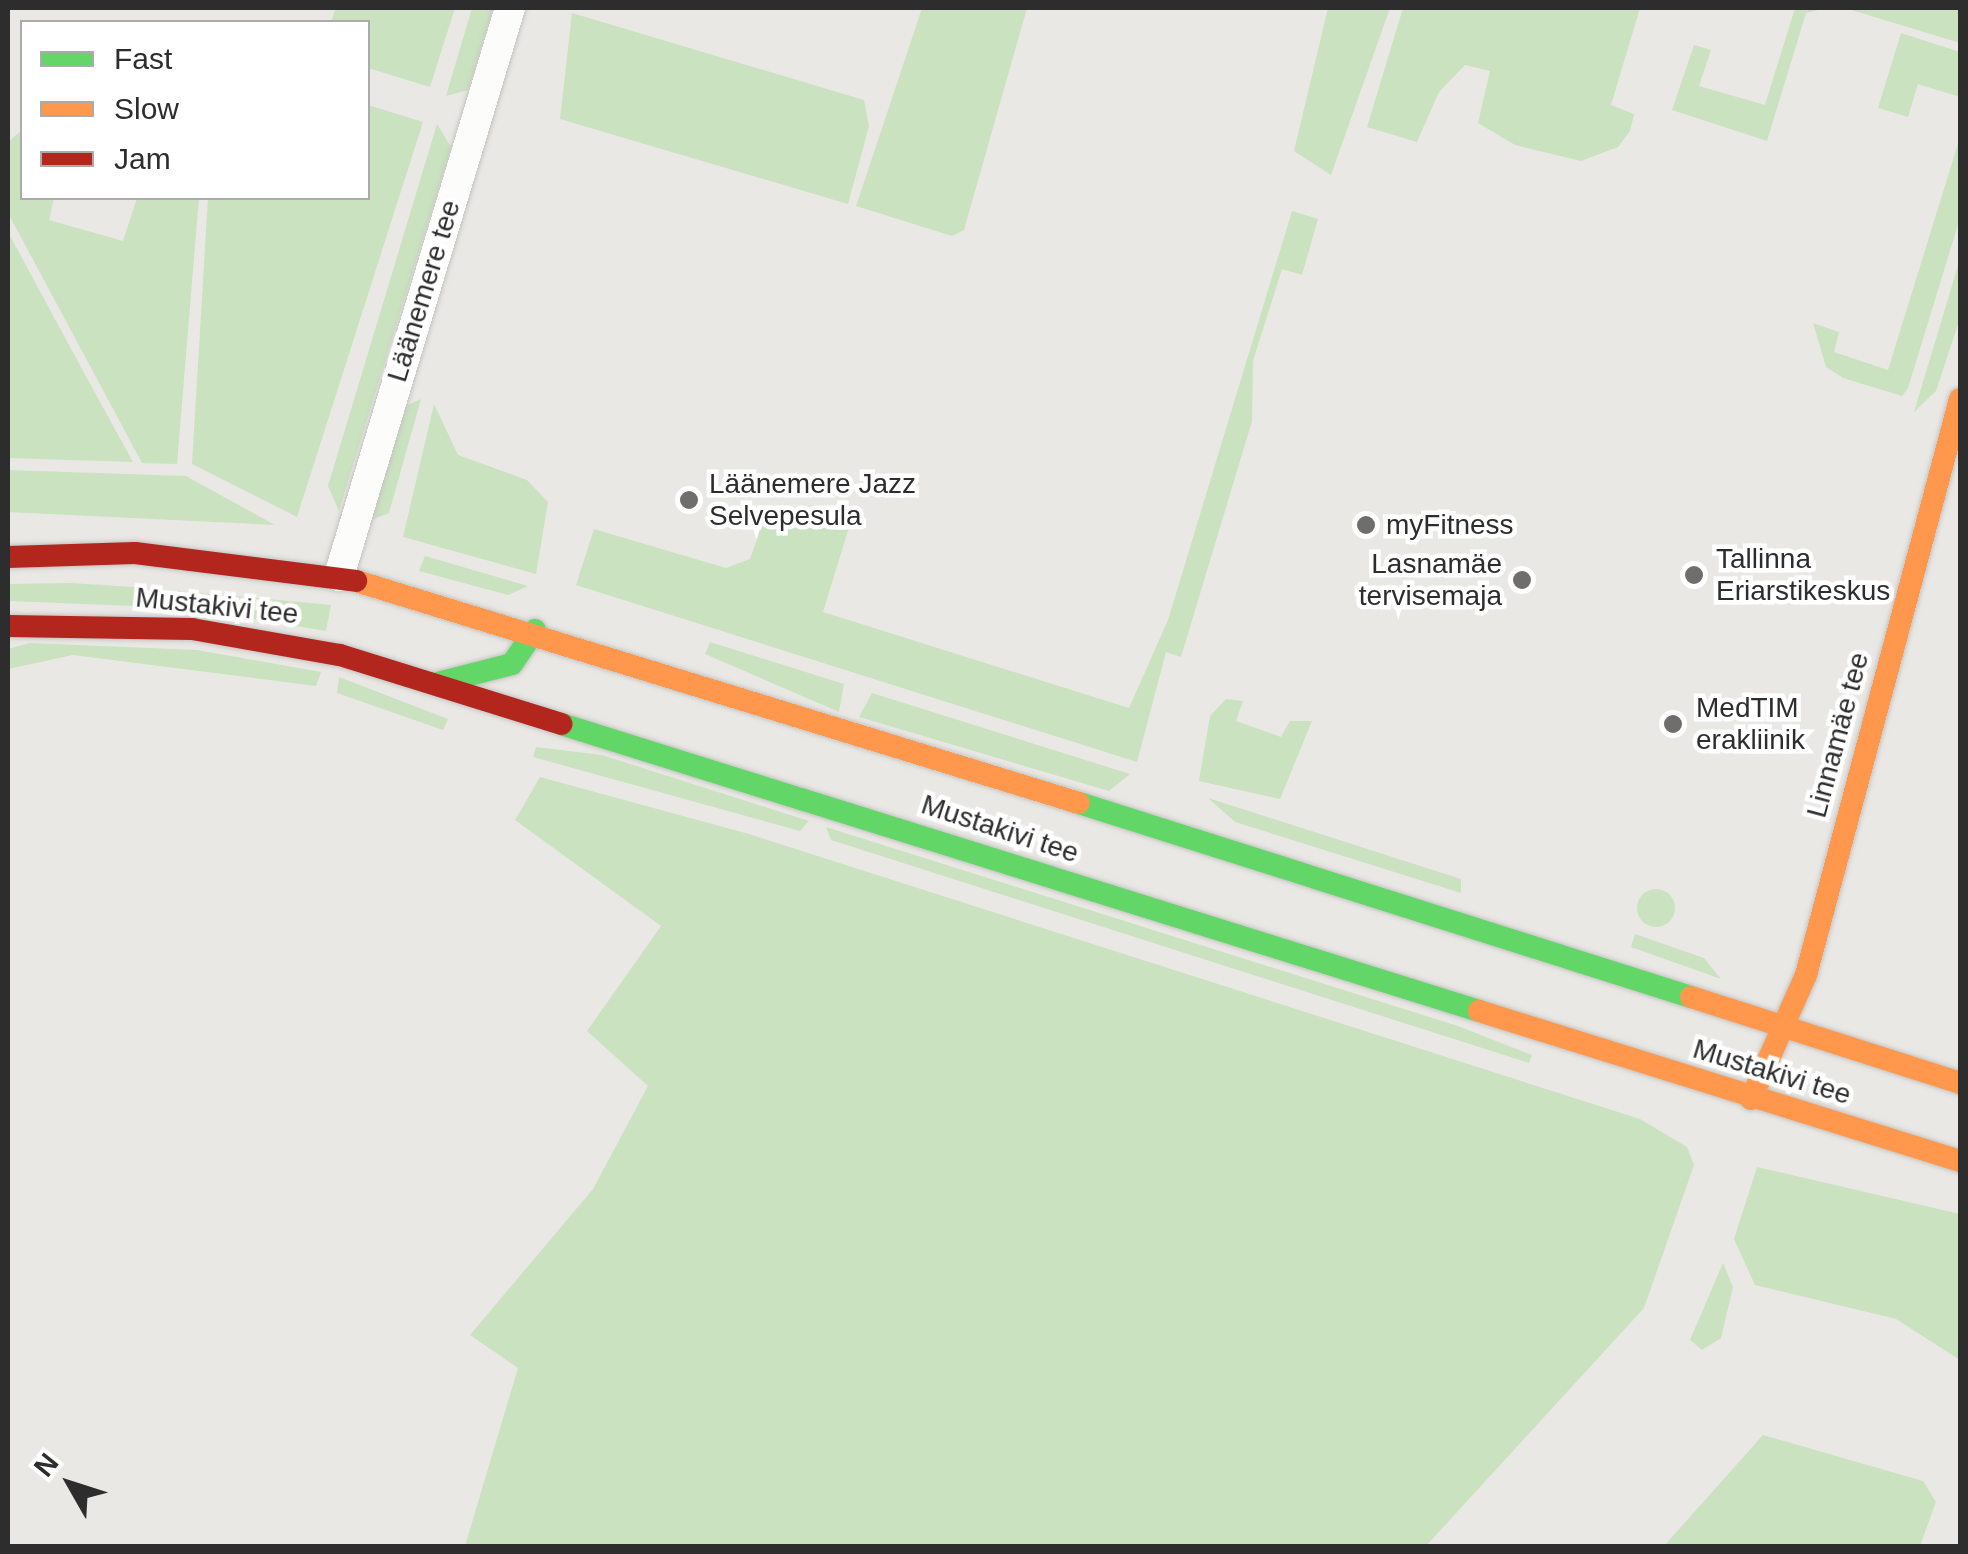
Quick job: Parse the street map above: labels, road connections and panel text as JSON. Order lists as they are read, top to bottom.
{
  "streets": {
    "main road": ["Mustakivi tee", "Linnamäe tee"],
    "street": ["Läänemere tee"]
  },
  "crossings": [
    ["Läänemere tee", "Mustakivi tee"],
    ["Mustakivi tee", "Linnamäe tee"]
  ],
  "places": [
    "Läänemere Jazz Selvepesula",
    "myFitness",
    "Tallinna Eriarstikeskus",
    "Lasnamäe tervisemaja",
    "MedTIM erakliinik"
  ],
  "legend": ["Fast", "Slow", "Jam"],
  "north": "top left"
}
